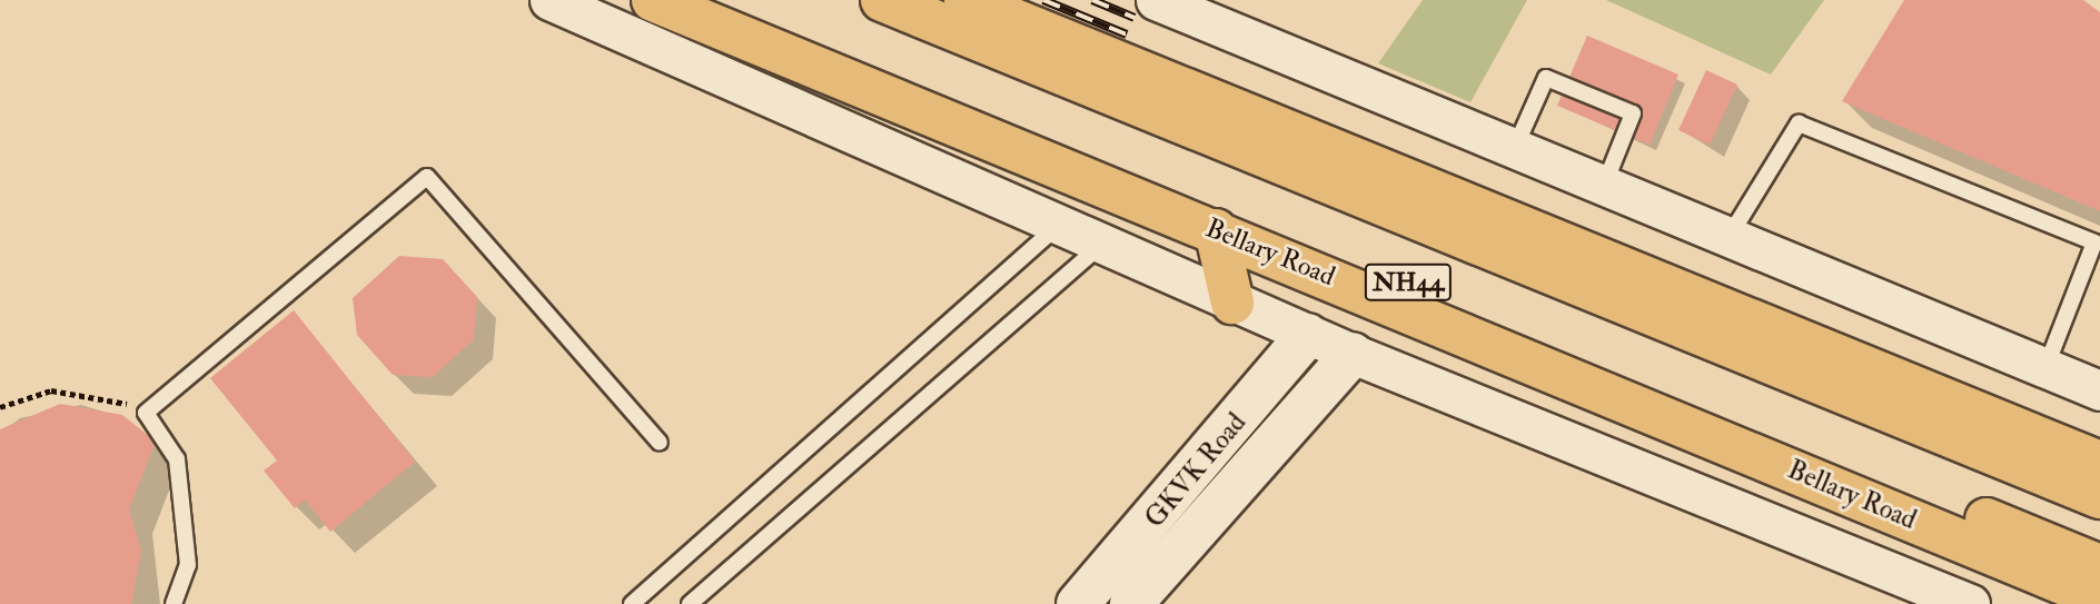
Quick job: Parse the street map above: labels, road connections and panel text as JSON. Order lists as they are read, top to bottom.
{
  "streets": {
    "highway": ["Bellary Road", "NH44"],
    "main road": ["GKVK Road"]
  }
}
